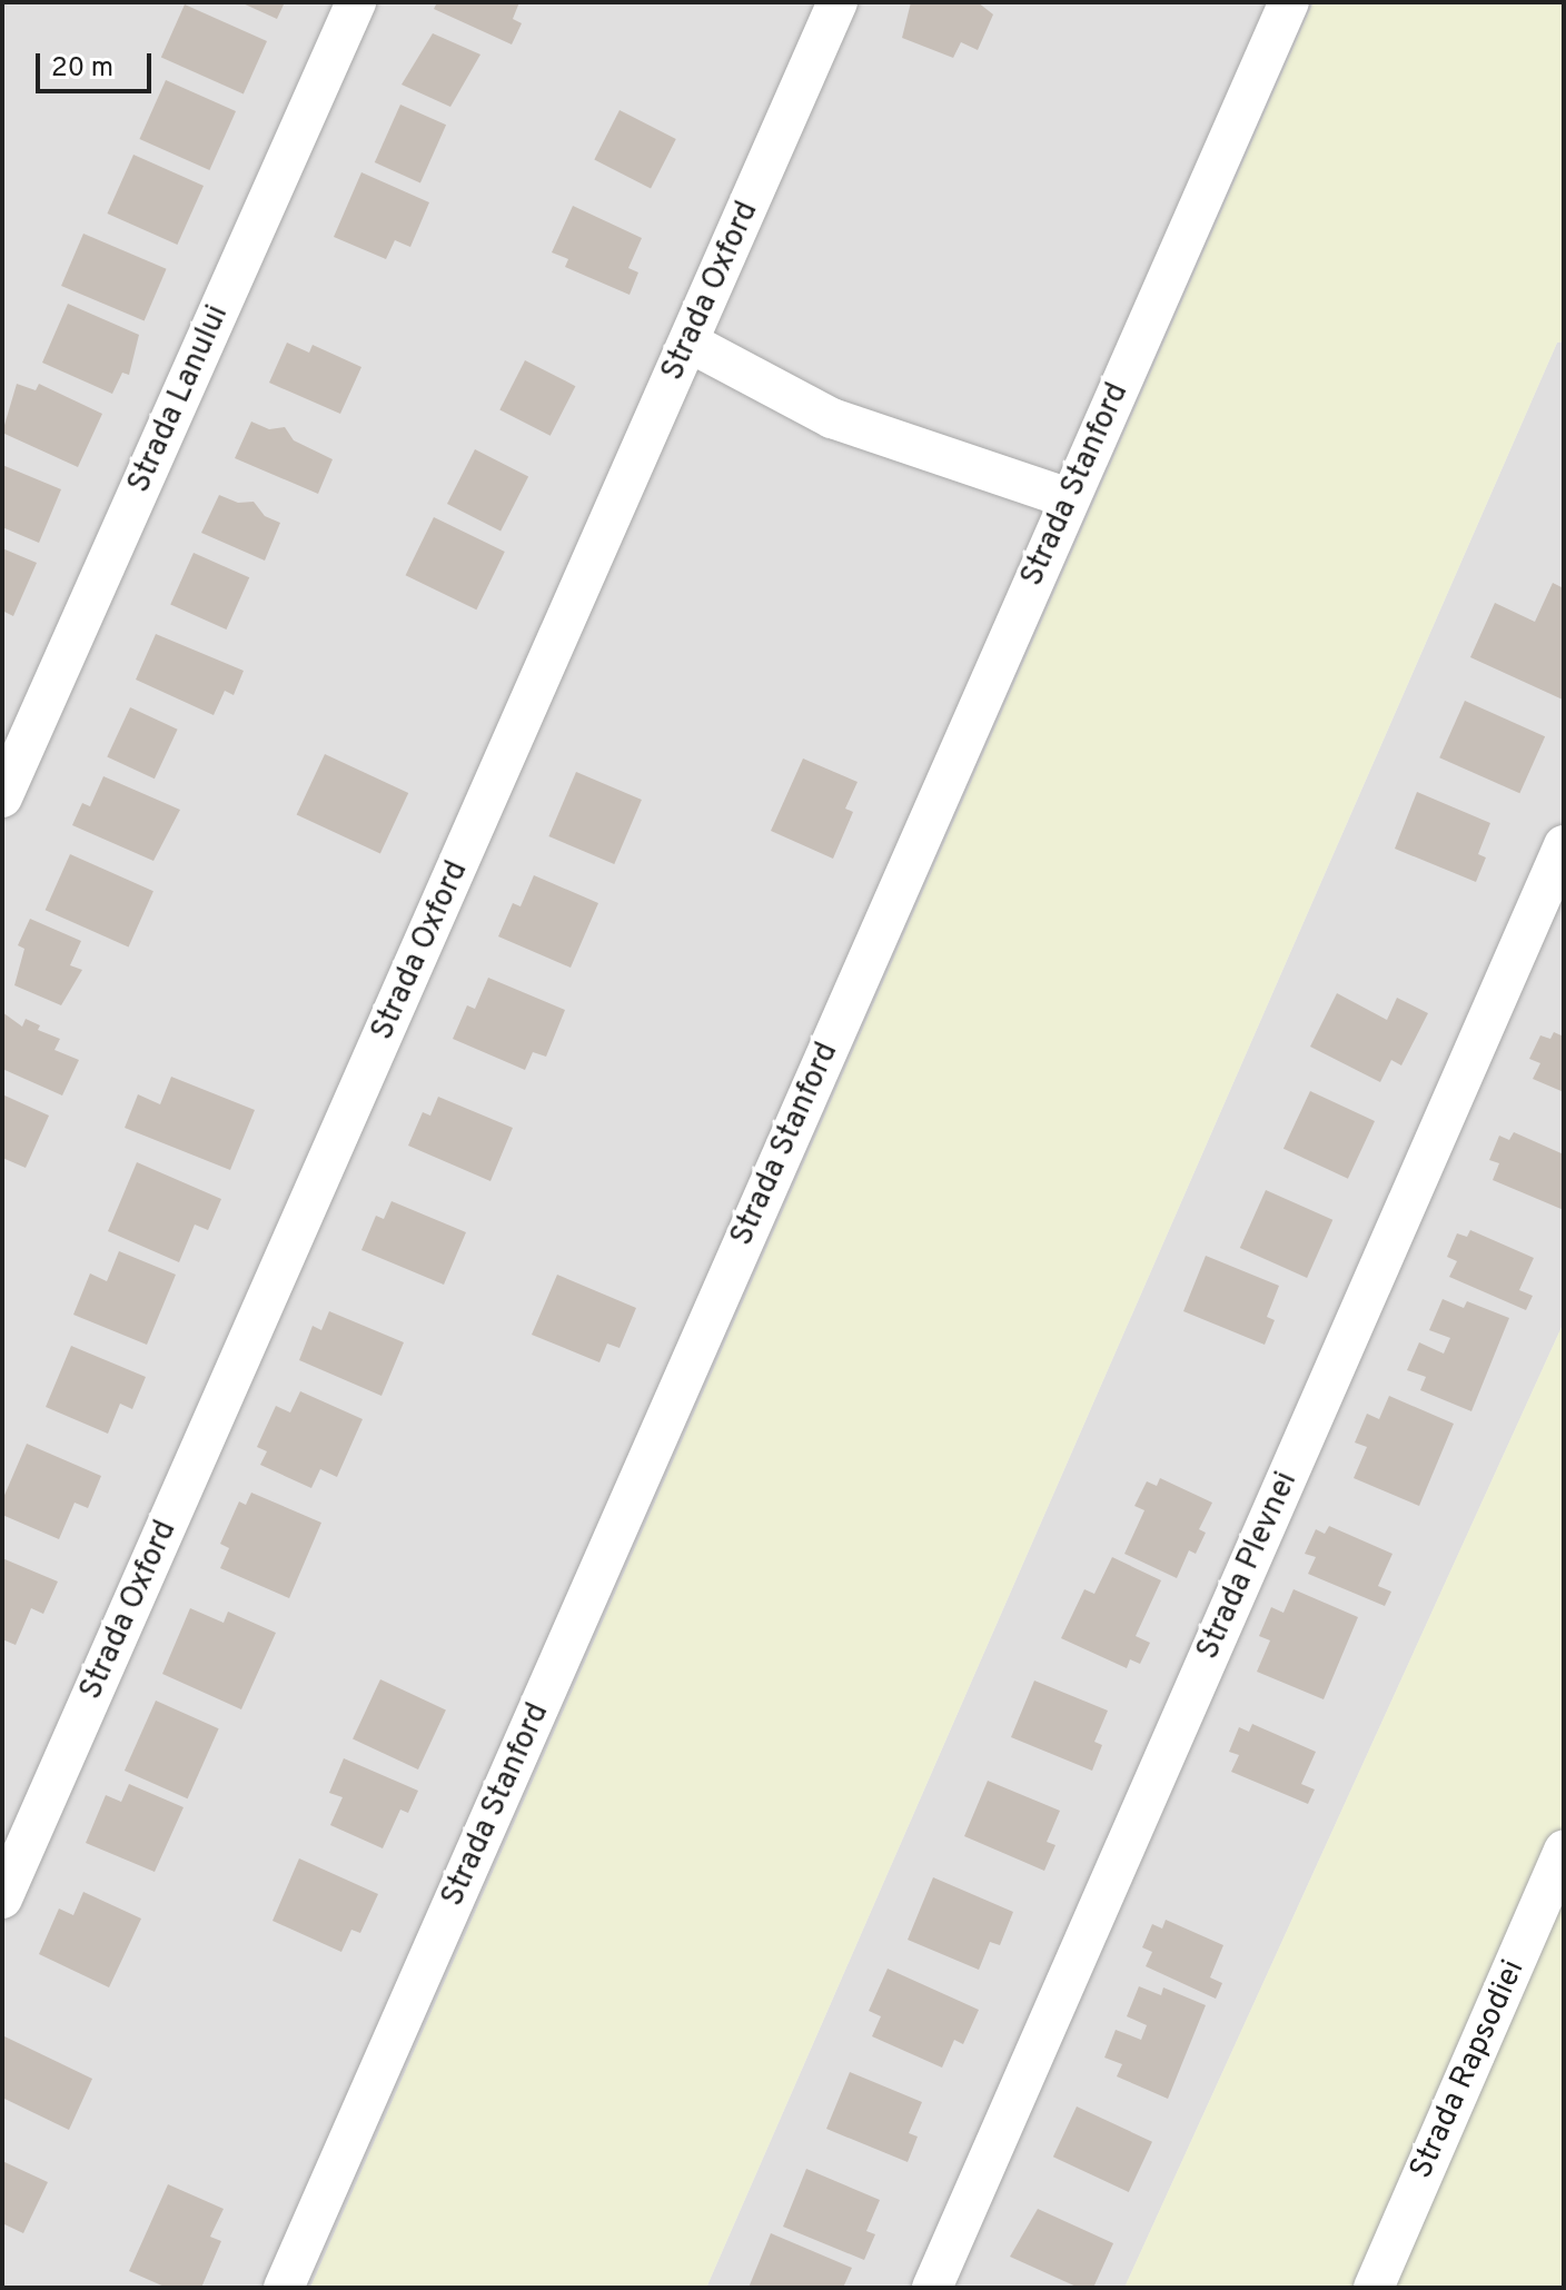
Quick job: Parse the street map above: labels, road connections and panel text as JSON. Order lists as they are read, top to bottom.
{
  "streets": {
    "street": [
      "Strada Oxford",
      "Strada Lanului",
      "Strada Stanford",
      "Strada Plevnei",
      "Strada Rapsodiei"
    ]
  },
  "scale_bar": "20 m"
}
